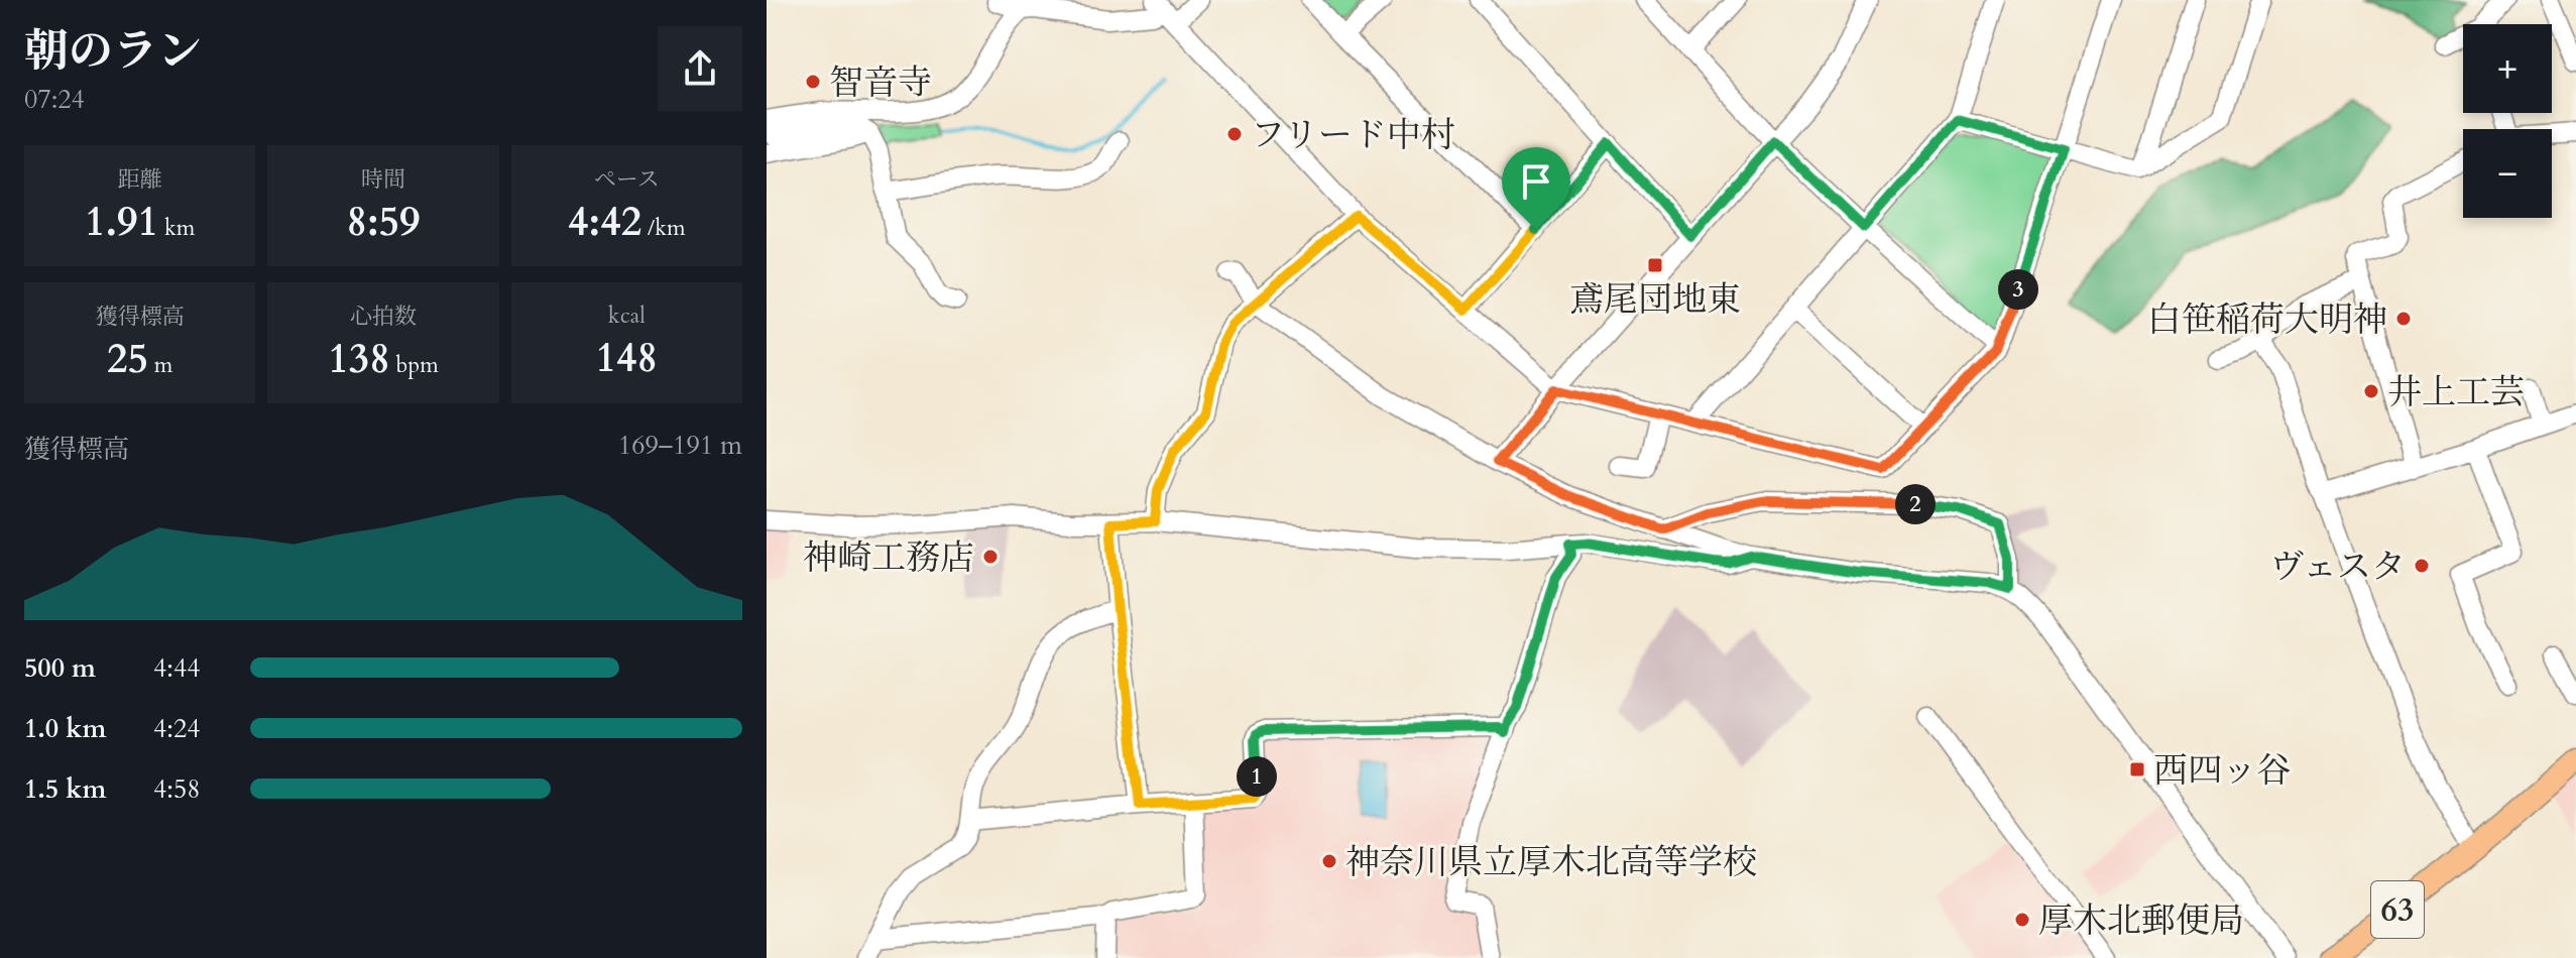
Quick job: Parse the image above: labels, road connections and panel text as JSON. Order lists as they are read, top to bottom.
{
  "streets": {
    "main road": ["63"]
  },
  "places": {
    "other": [
      "智音寺",
      "フリード中村",
      "白笹稲荷大明神",
      "井上工芸",
      "神崎工務店",
      "ヴェスタ",
      "神奈川県立厚木北高等学校",
      "厚木北郵便局"
    ],
    "transit": ["鳶尾団地東", "西四ッ谷"]
  },
  "page": {
    "heading": ["朝のラン", "07:24"],
    "map_buttons": ["+", "−"],
    "stats": [
      ["距離", "1.91 km"],
      ["時間", "8:59"],
      ["ペース", "4:42 /km"],
      ["獲得標高", "25 m"],
      ["心拍数", "138 bpm"],
      ["kcal", "148"]
    ],
    "pins": ["3", "2", "1"],
    "chart": ["獲得標高", "169–191 m"],
    "list": [
      {
        "name": "500 m",
        "note": "4:44"
      },
      {
        "name": "1.0 km",
        "note": "4:24"
      },
      {
        "name": "1.5 km",
        "note": "4:58"
      }
    ]
  }
}
